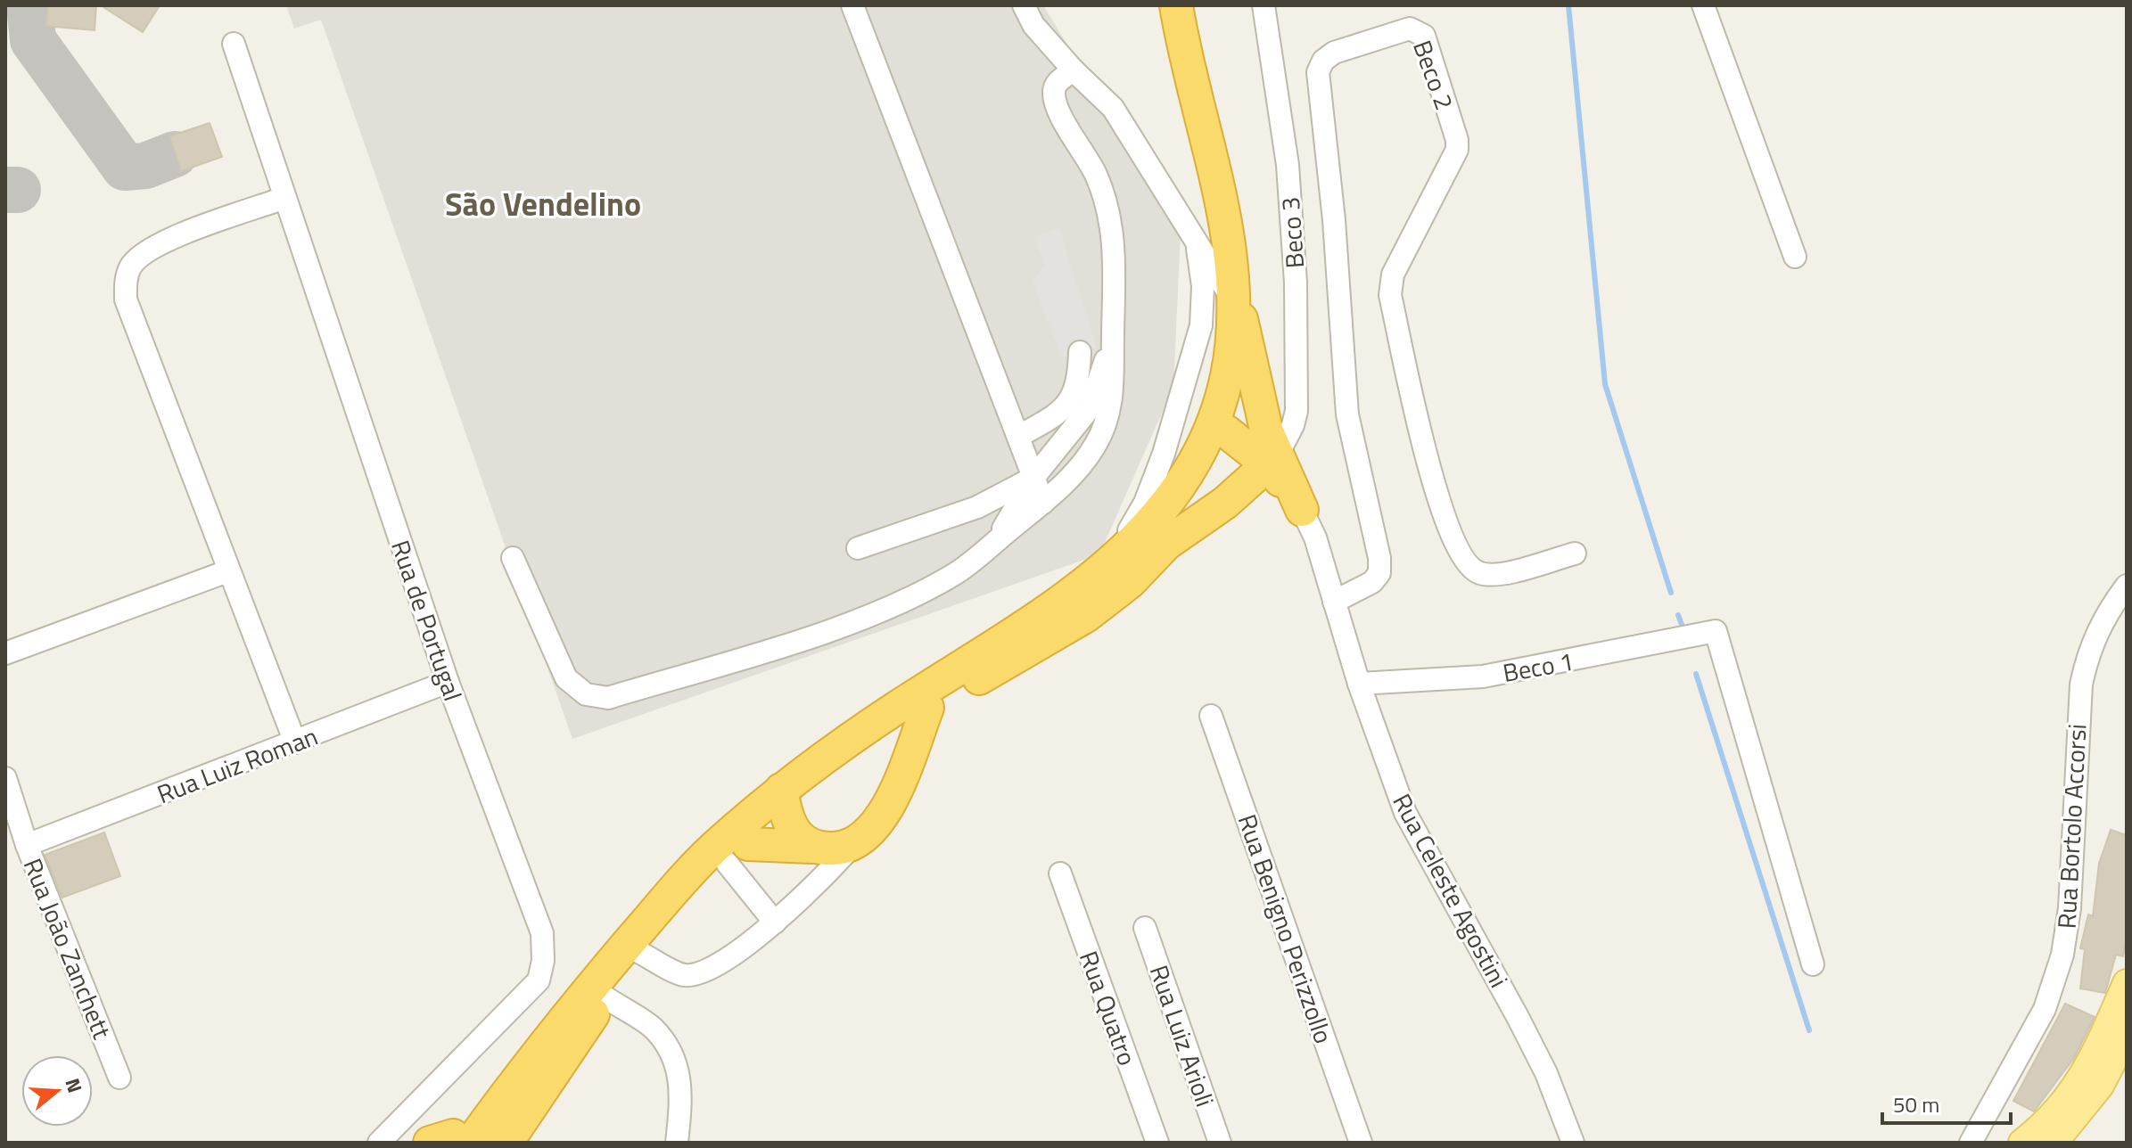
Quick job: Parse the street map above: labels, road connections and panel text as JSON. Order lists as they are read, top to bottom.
{
  "streets": {
    "street": [
      "Beco 2",
      "Beco 3",
      "Rua de Portugal",
      "Beco 1",
      "Rua Luiz Roman",
      "Rua Bortolo Accorsi",
      "Rua Celeste Agostini",
      "Rua Benigno Perizzollo",
      "Rua João Zanchett",
      "Rua Quatro",
      "Rua Luiz Arioli"
    ]
  },
  "crossings": [
    ["Beco 2", "Rua Celeste Agostini"],
    ["Rua de Portugal", "Rua Luiz Roman"],
    ["Beco 1", "Rua Celeste Agostini"],
    ["Rua Luiz Roman", "Rua João Zanchett"]
  ],
  "districts": ["São Vendelino"],
  "scale_bar": "50 m",
  "north": "right"
}
